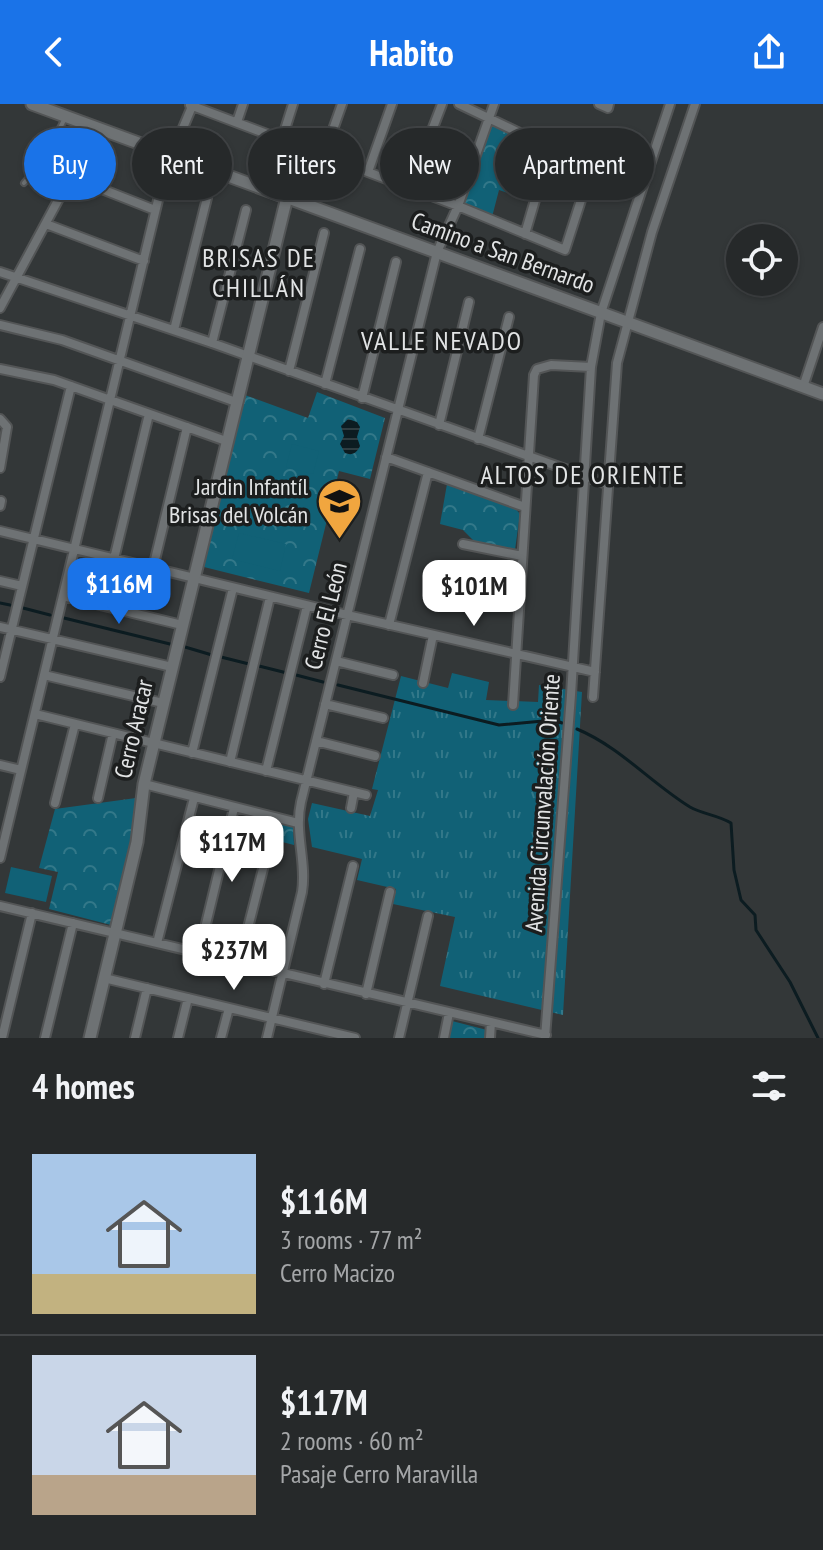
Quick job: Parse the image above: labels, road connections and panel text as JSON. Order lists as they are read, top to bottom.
{
  "streets": {
    "street": [
      "Camino a San Bernardo",
      "Cerro El León",
      "Cerro Aracar",
      "Avenida Circunvalación Oriente"
    ]
  },
  "crossings": [
    ["Camino a San Bernardo", "Cerro El León"],
    ["Camino a San Bernardo", "Avenida Circunvalación Oriente"]
  ],
  "districts": ["BRISAS DE CHILLÁN", "VALLE NEVADO", "ALTOS DE ORIENTE"],
  "places": {
    "school or university": ["Jardin Infantíl Brisas del Volcán"]
  },
  "page": {
    "header": "Habito",
    "chip": [
      "Buy",
      "Rent",
      "Filters",
      "New",
      "Apartment"
    ],
    "price": [
      "$116M",
      "$101M",
      "$117M",
      "$237M"
    ],
    "heading": "4 homes",
    "list": [
      {
        "name": "$116M",
        "note": "3 rooms · 77 m² · Cerro Macizo"
      },
      {
        "name": "$117M",
        "note": "2 rooms · 60 m² · Pasaje Cerro Maravilla"
      }
    ]
  }
}
